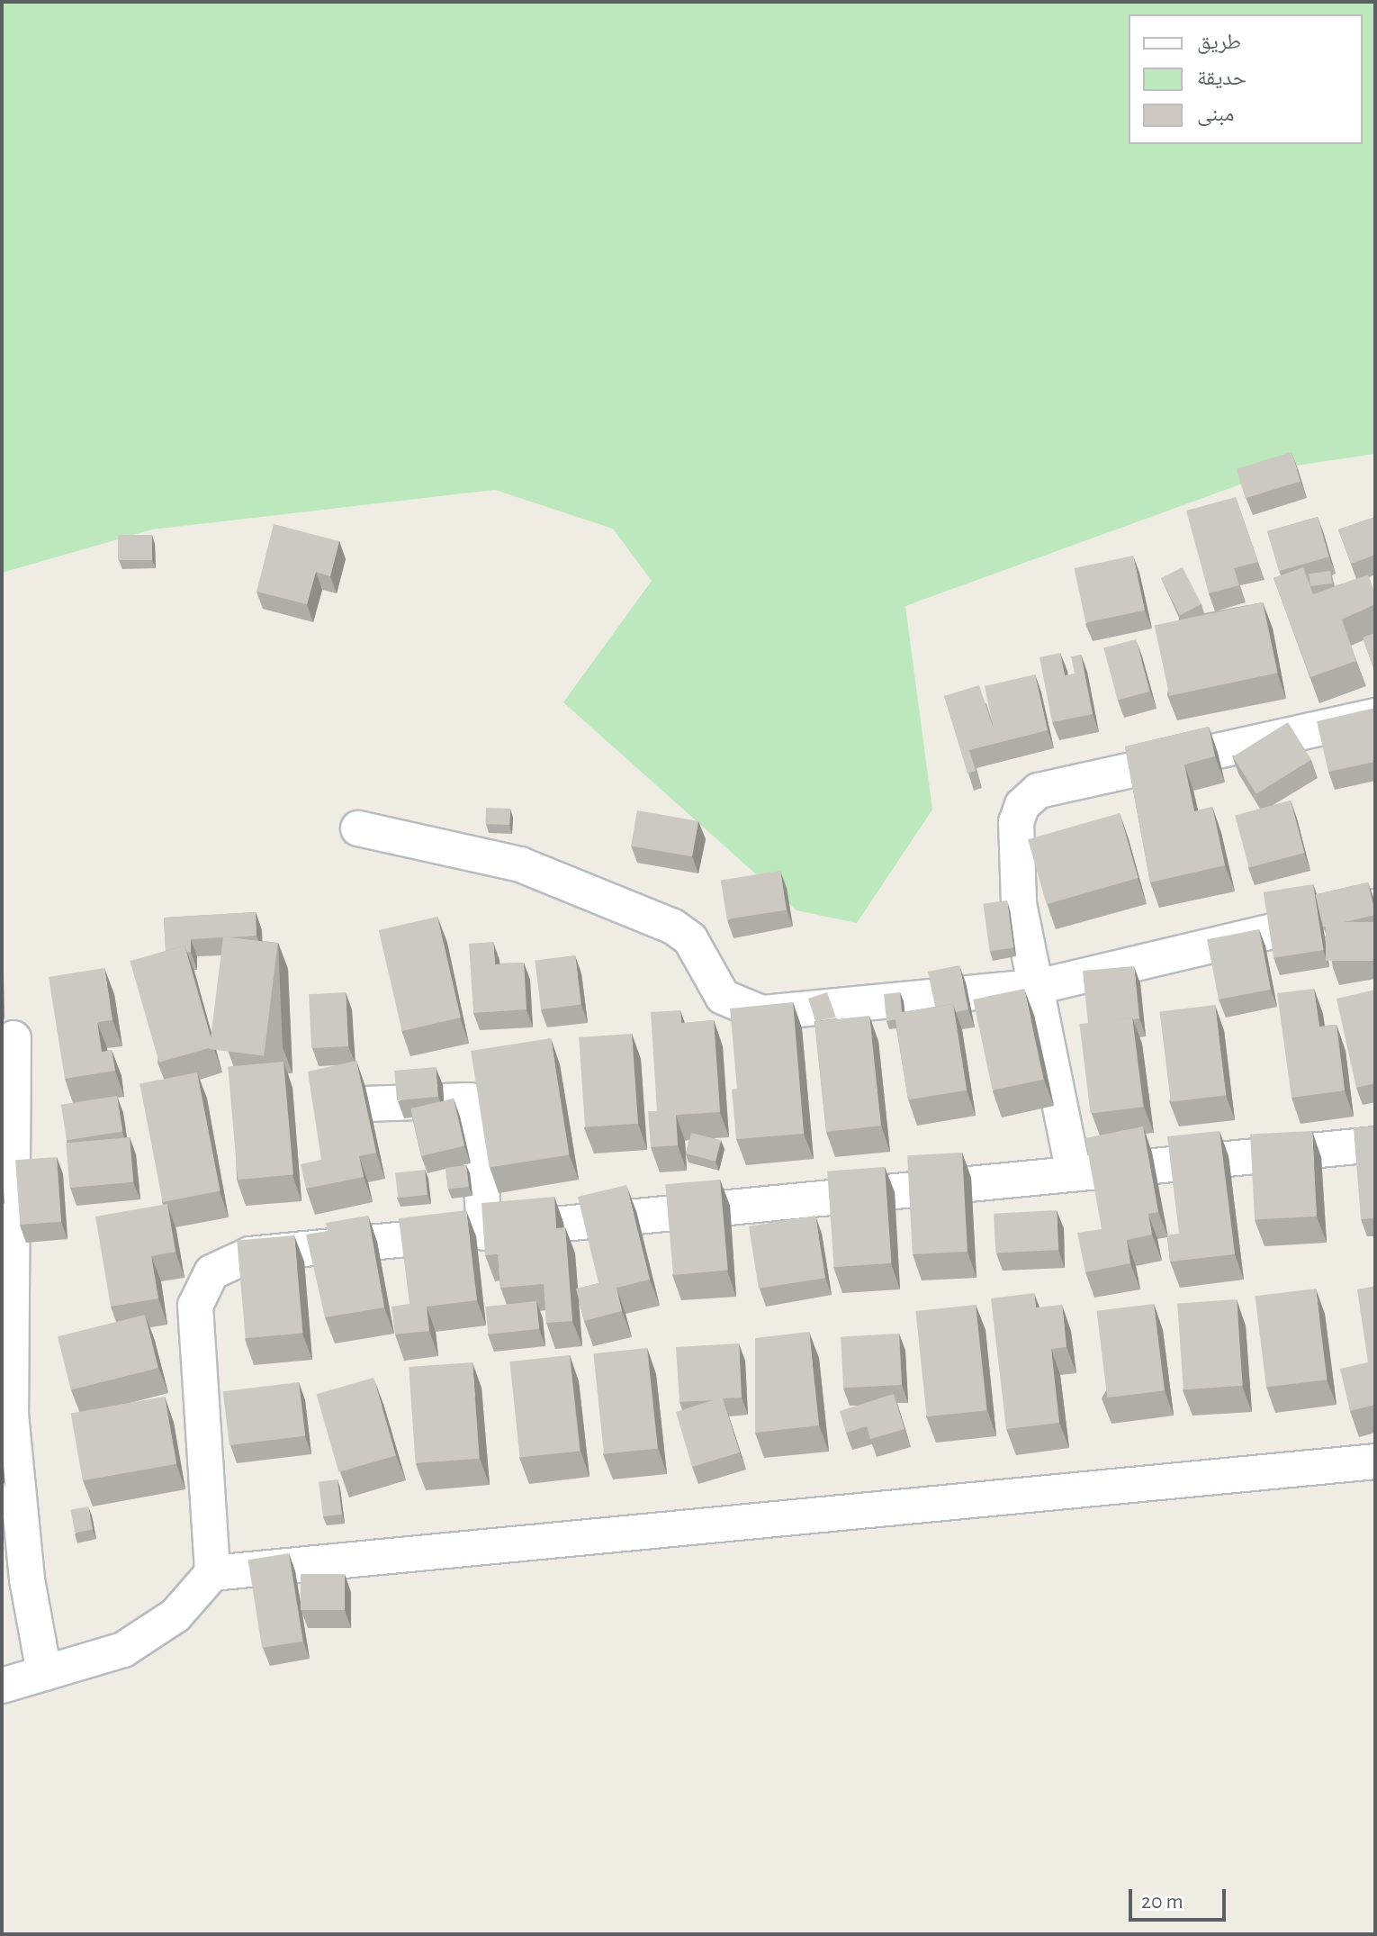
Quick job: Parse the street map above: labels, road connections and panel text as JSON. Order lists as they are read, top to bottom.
{
  "legend": ["طريق", "حديقة", "مبنى"],
  "scale_bar": "20 m"
}
